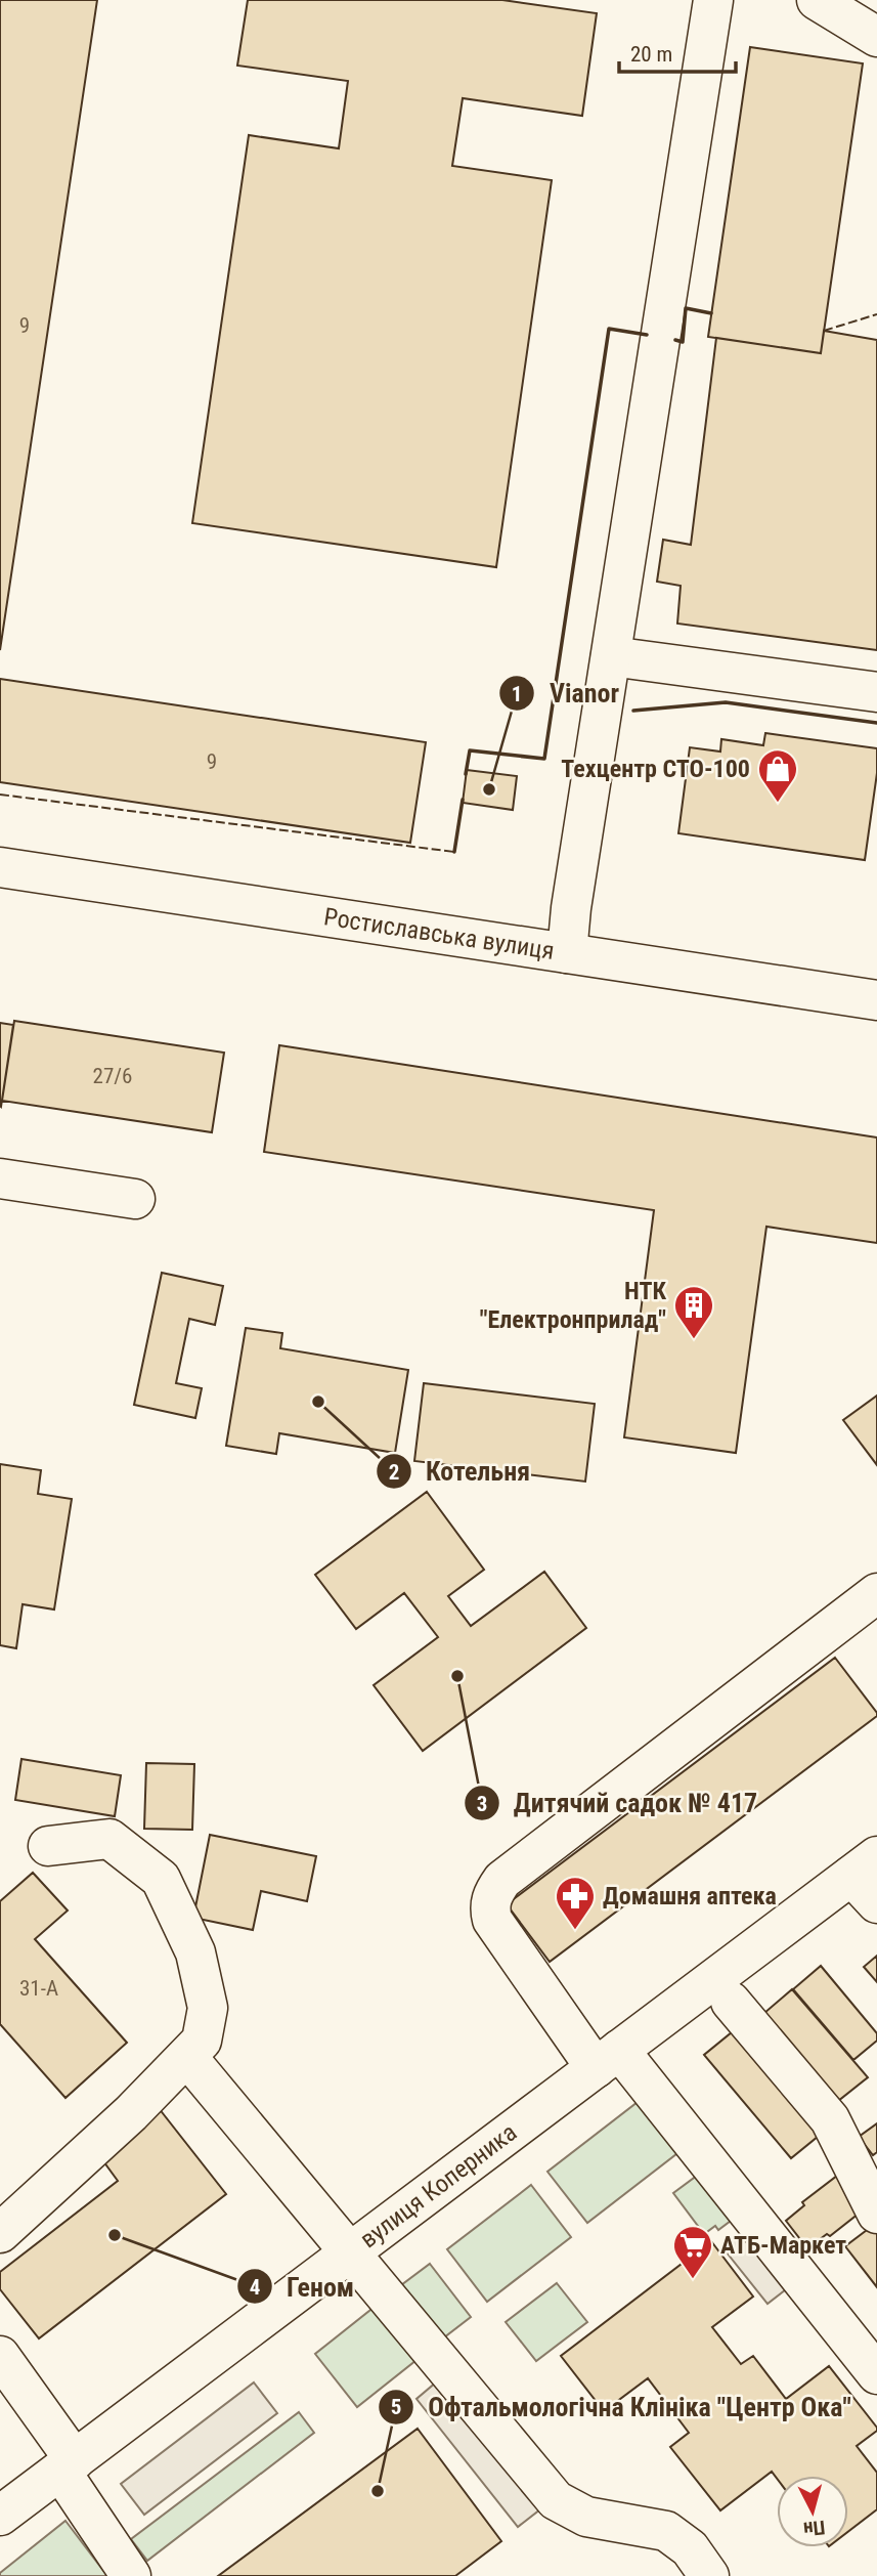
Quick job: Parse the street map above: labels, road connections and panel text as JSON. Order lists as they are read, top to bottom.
{
  "streets": {
    "street": ["Ростиславська вулиця", "вулиця Коперника"]
  },
  "places": {
    "other": [
      "Vianor",
      "Котельня",
      "Дитячий садок № 417",
      "Геном",
      "Офтальмологічна Клініка \"Центр Ока\""
    ],
    "shop": ["Техцентр СТО-100"],
    "building": ["НТК \"Електронприлад\""],
    "pharmacy": ["Домашня аптека"],
    "supermarket": ["АТБ-Маркет"]
  },
  "house_numbers": [
    "9",
    "9",
    "27/6",
    "31-А"
  ],
  "scale_bar": "20 m",
  "north": "bottom"
}
